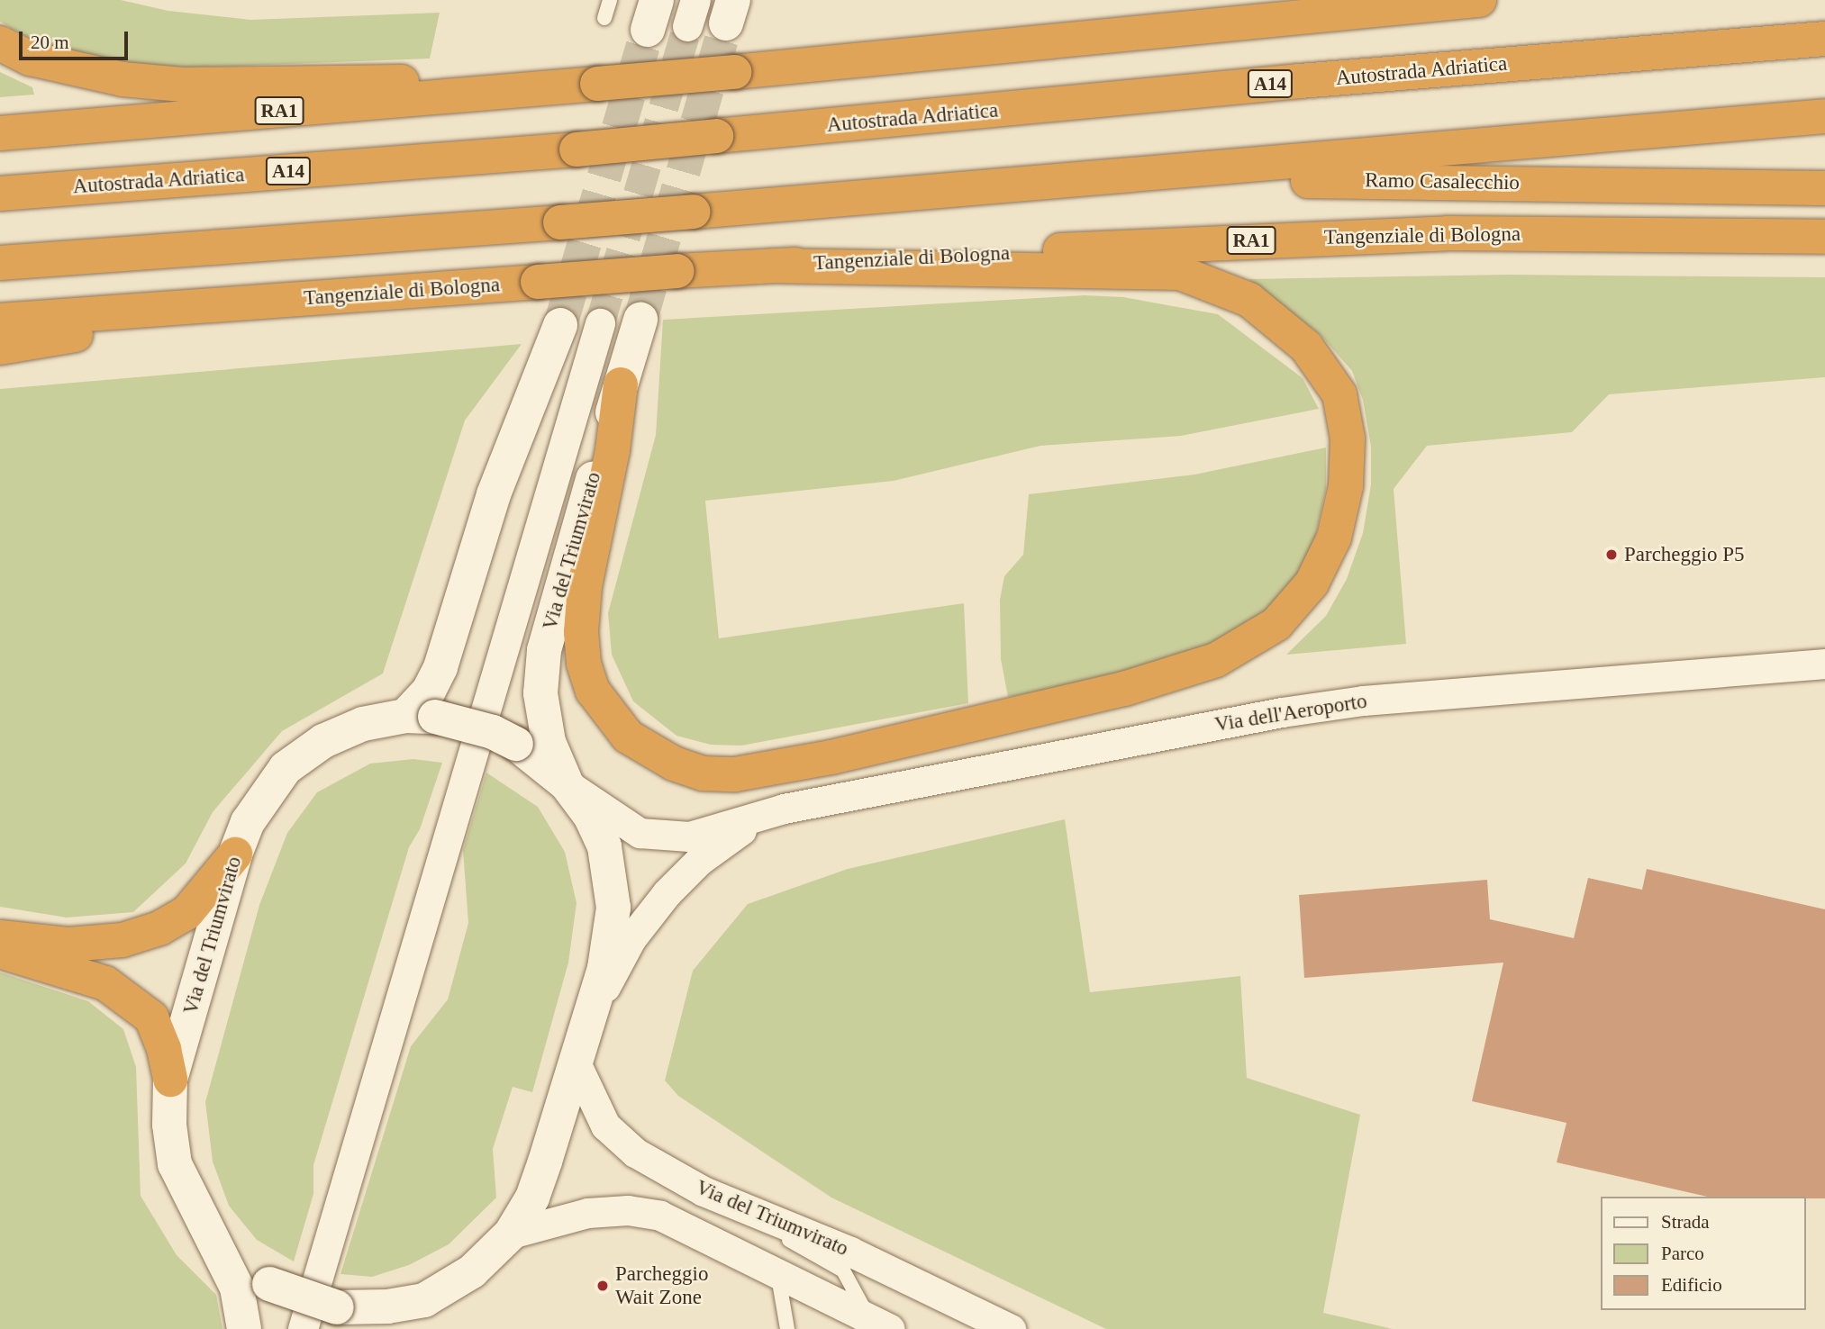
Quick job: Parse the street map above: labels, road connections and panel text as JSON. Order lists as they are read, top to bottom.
{
  "streets": {
    "highway": [
      "Autostrada Adriatica",
      "A14",
      "RA1",
      "Ramo Casalecchio",
      "Tangenziale di Bologna"
    ],
    "main road": ["Via del Triumvirato"],
    "street": ["Via dell'Aeroporto"]
  },
  "crossings": [
    ["Via del Triumvirato", "Via dell'Aeroporto"]
  ],
  "places": ["Parcheggio P5", "Parcheggio Wait Zone"],
  "legend": ["Strada", "Parco", "Edificio"],
  "scale_bar": "20 m"
}
